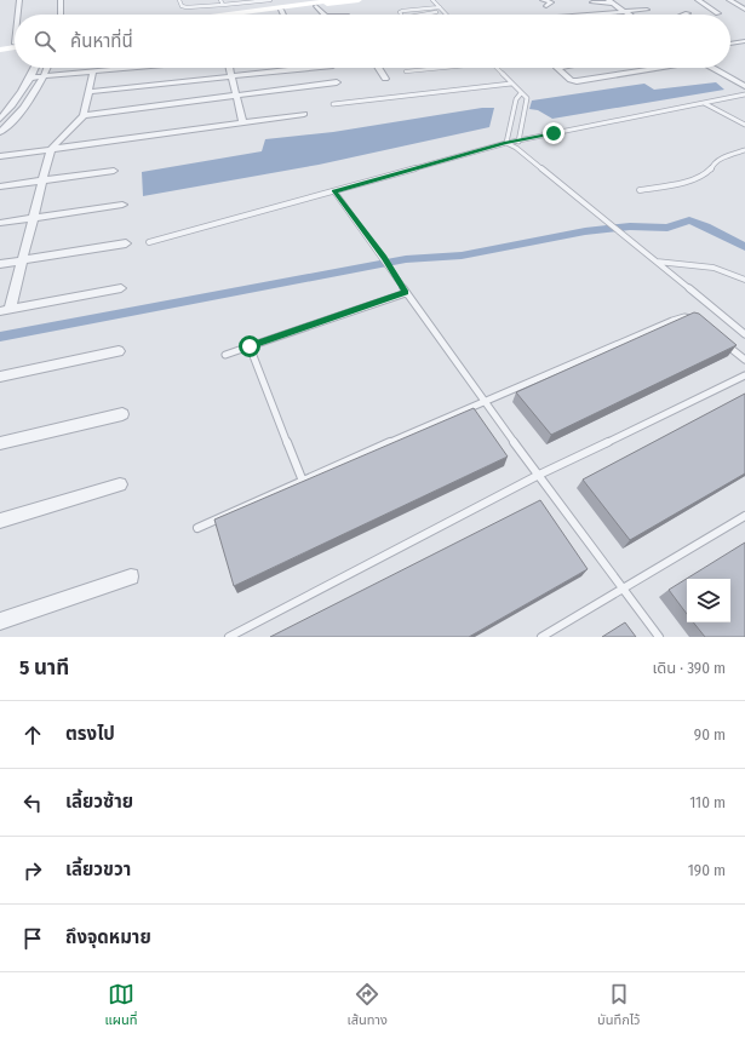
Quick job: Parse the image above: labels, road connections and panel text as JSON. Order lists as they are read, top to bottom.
{
  "page": {
    "search": "ค้นหาที่นี่",
    "heading": ["5 นาที", "เดิน · 390 m"],
    "list": [
      ["ตรงไป", "90 m"],
      ["เลี้ยวซ้าย", "110 m"],
      ["เลี้ยวขวา", "190 m"],
      "ถึงจุดหมาย"
    ],
    "nav": ["แผนที่", "เส้นทาง", "บันทึกไว้"]
  }
}
